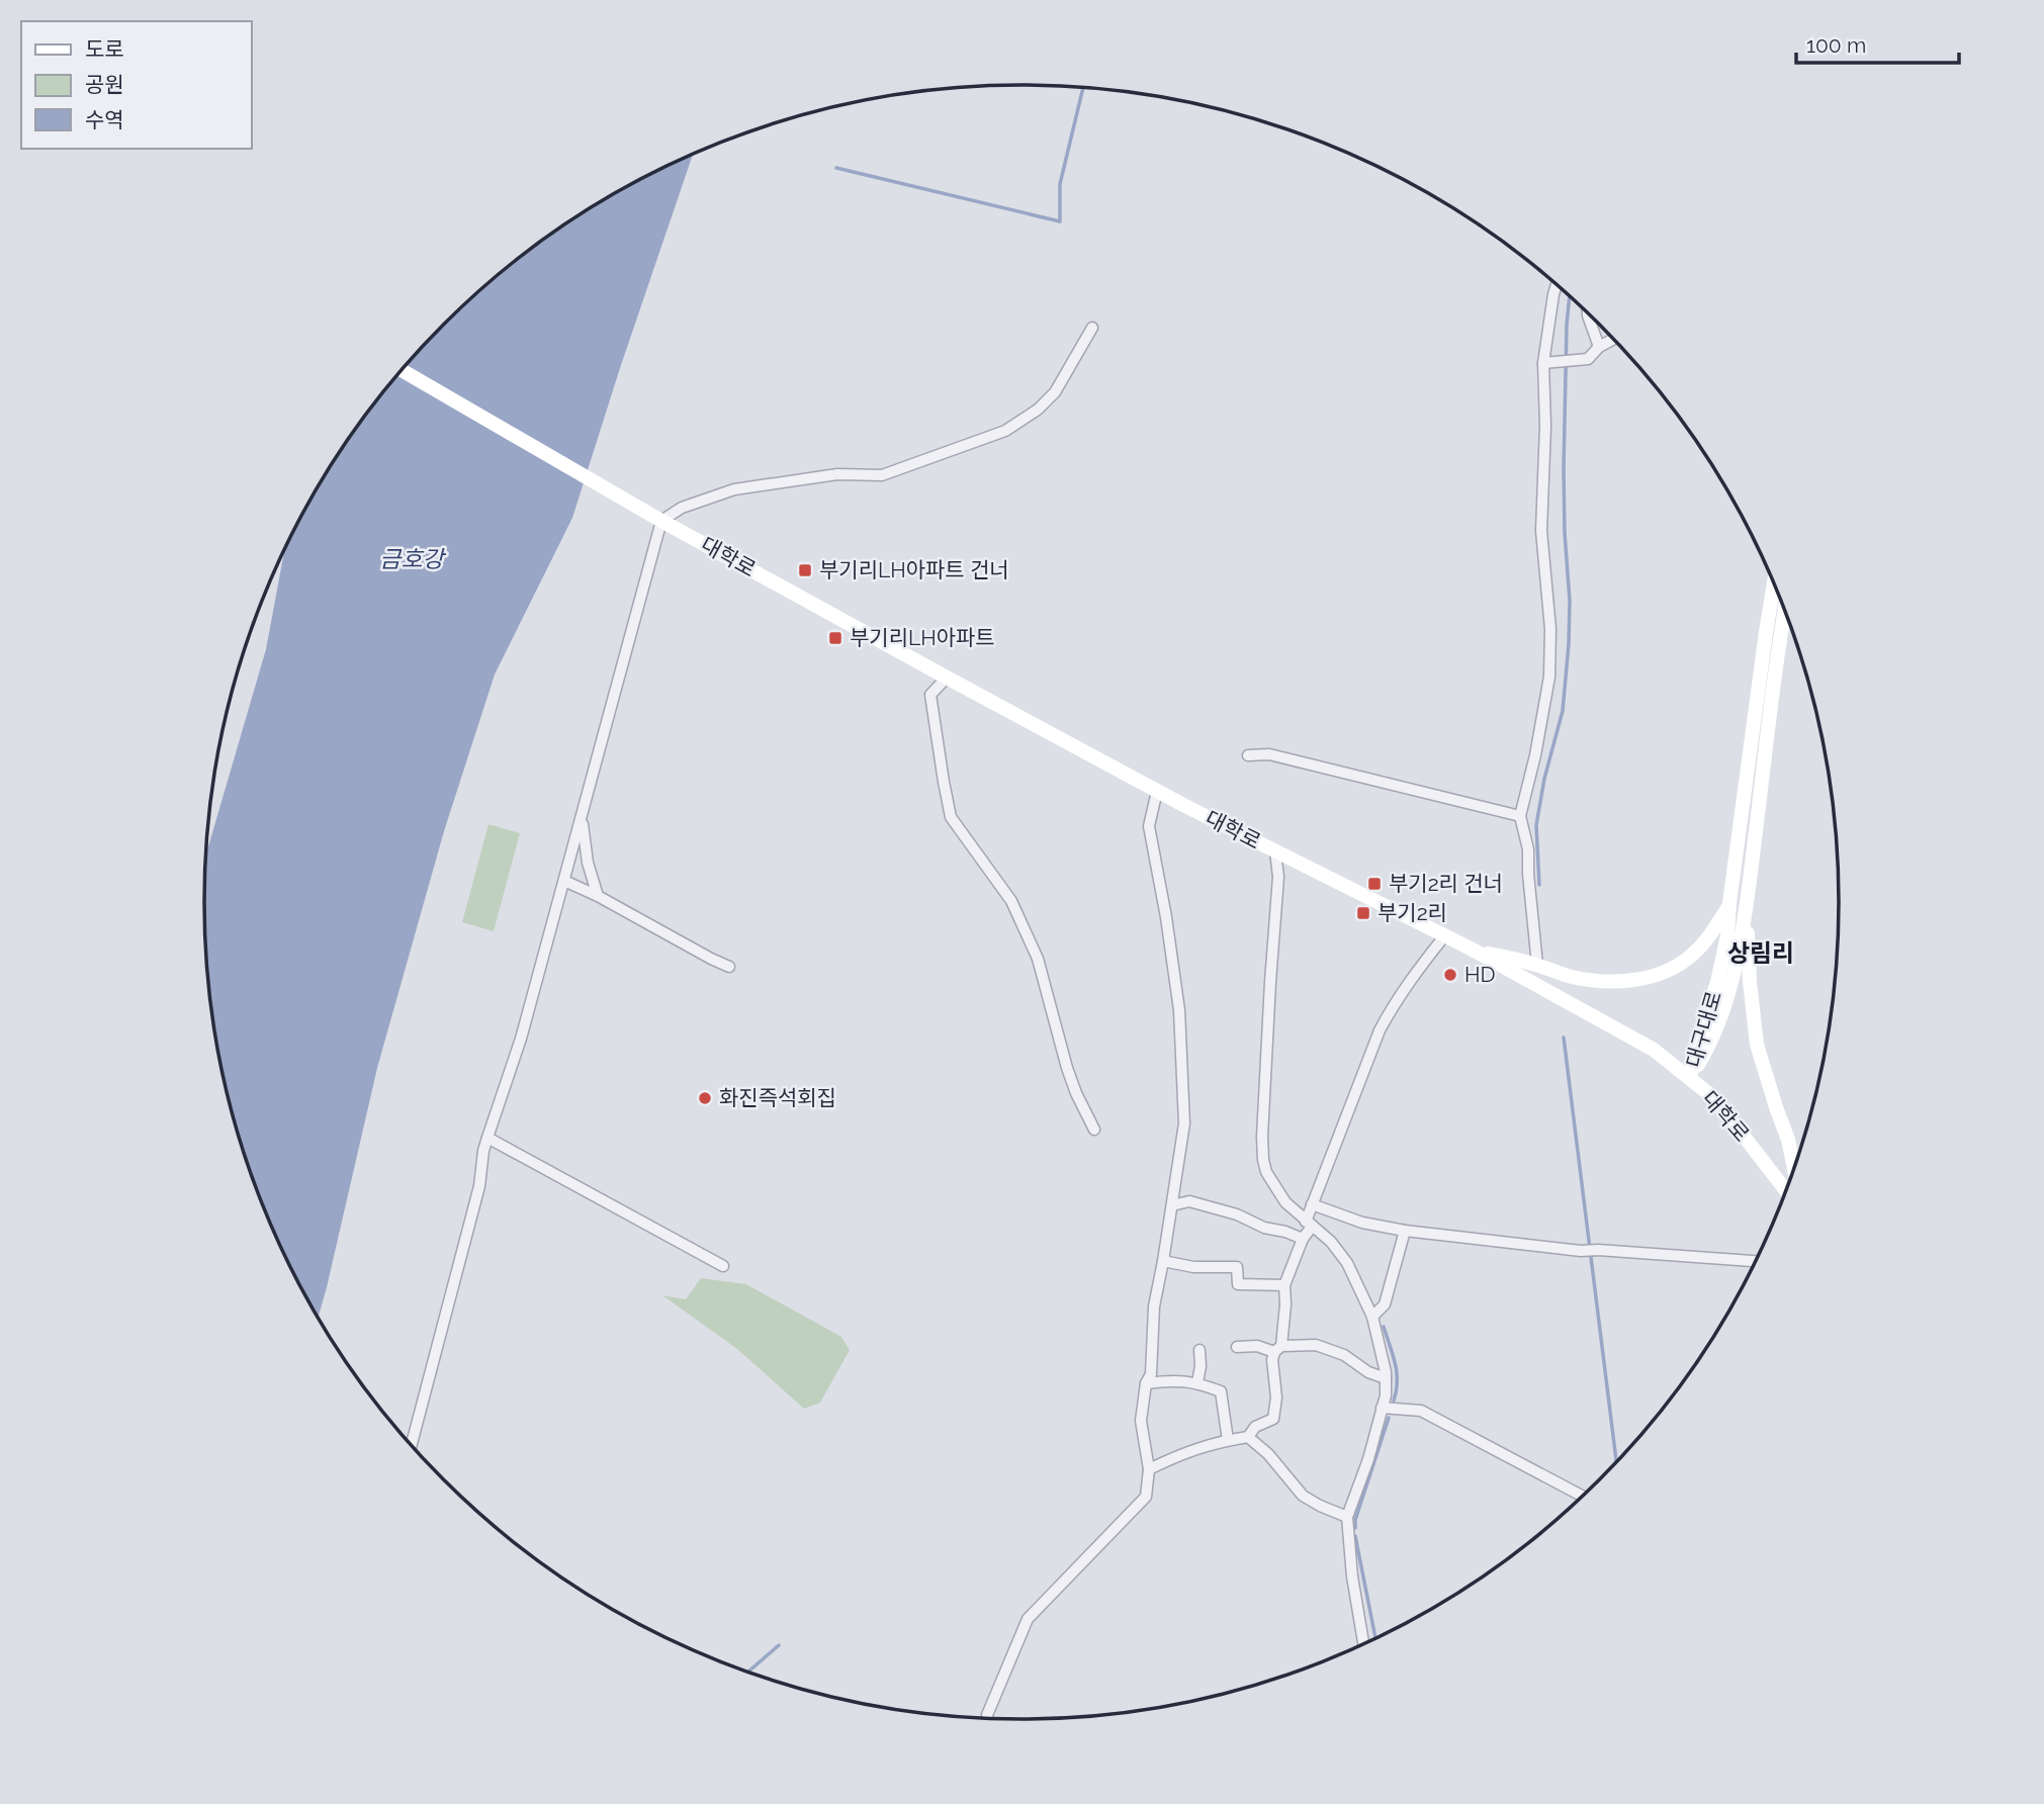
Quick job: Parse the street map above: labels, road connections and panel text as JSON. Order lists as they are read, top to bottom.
{
  "streets": {
    "main road": ["대학로", "대구대로"]
  },
  "crossings": [
    ["대학로", "대구대로"]
  ],
  "districts": ["상림리"],
  "water": ["금호강"],
  "places": {
    "transit": [
      "부기리LH아파트 건너",
      "부기리LH아파트",
      "부기2리 건너",
      "부기2리"
    ],
    "other": ["HD", "화진즉석회집"]
  },
  "legend": ["도로", "공원", "수역"],
  "scale_bar": "100 m"
}
